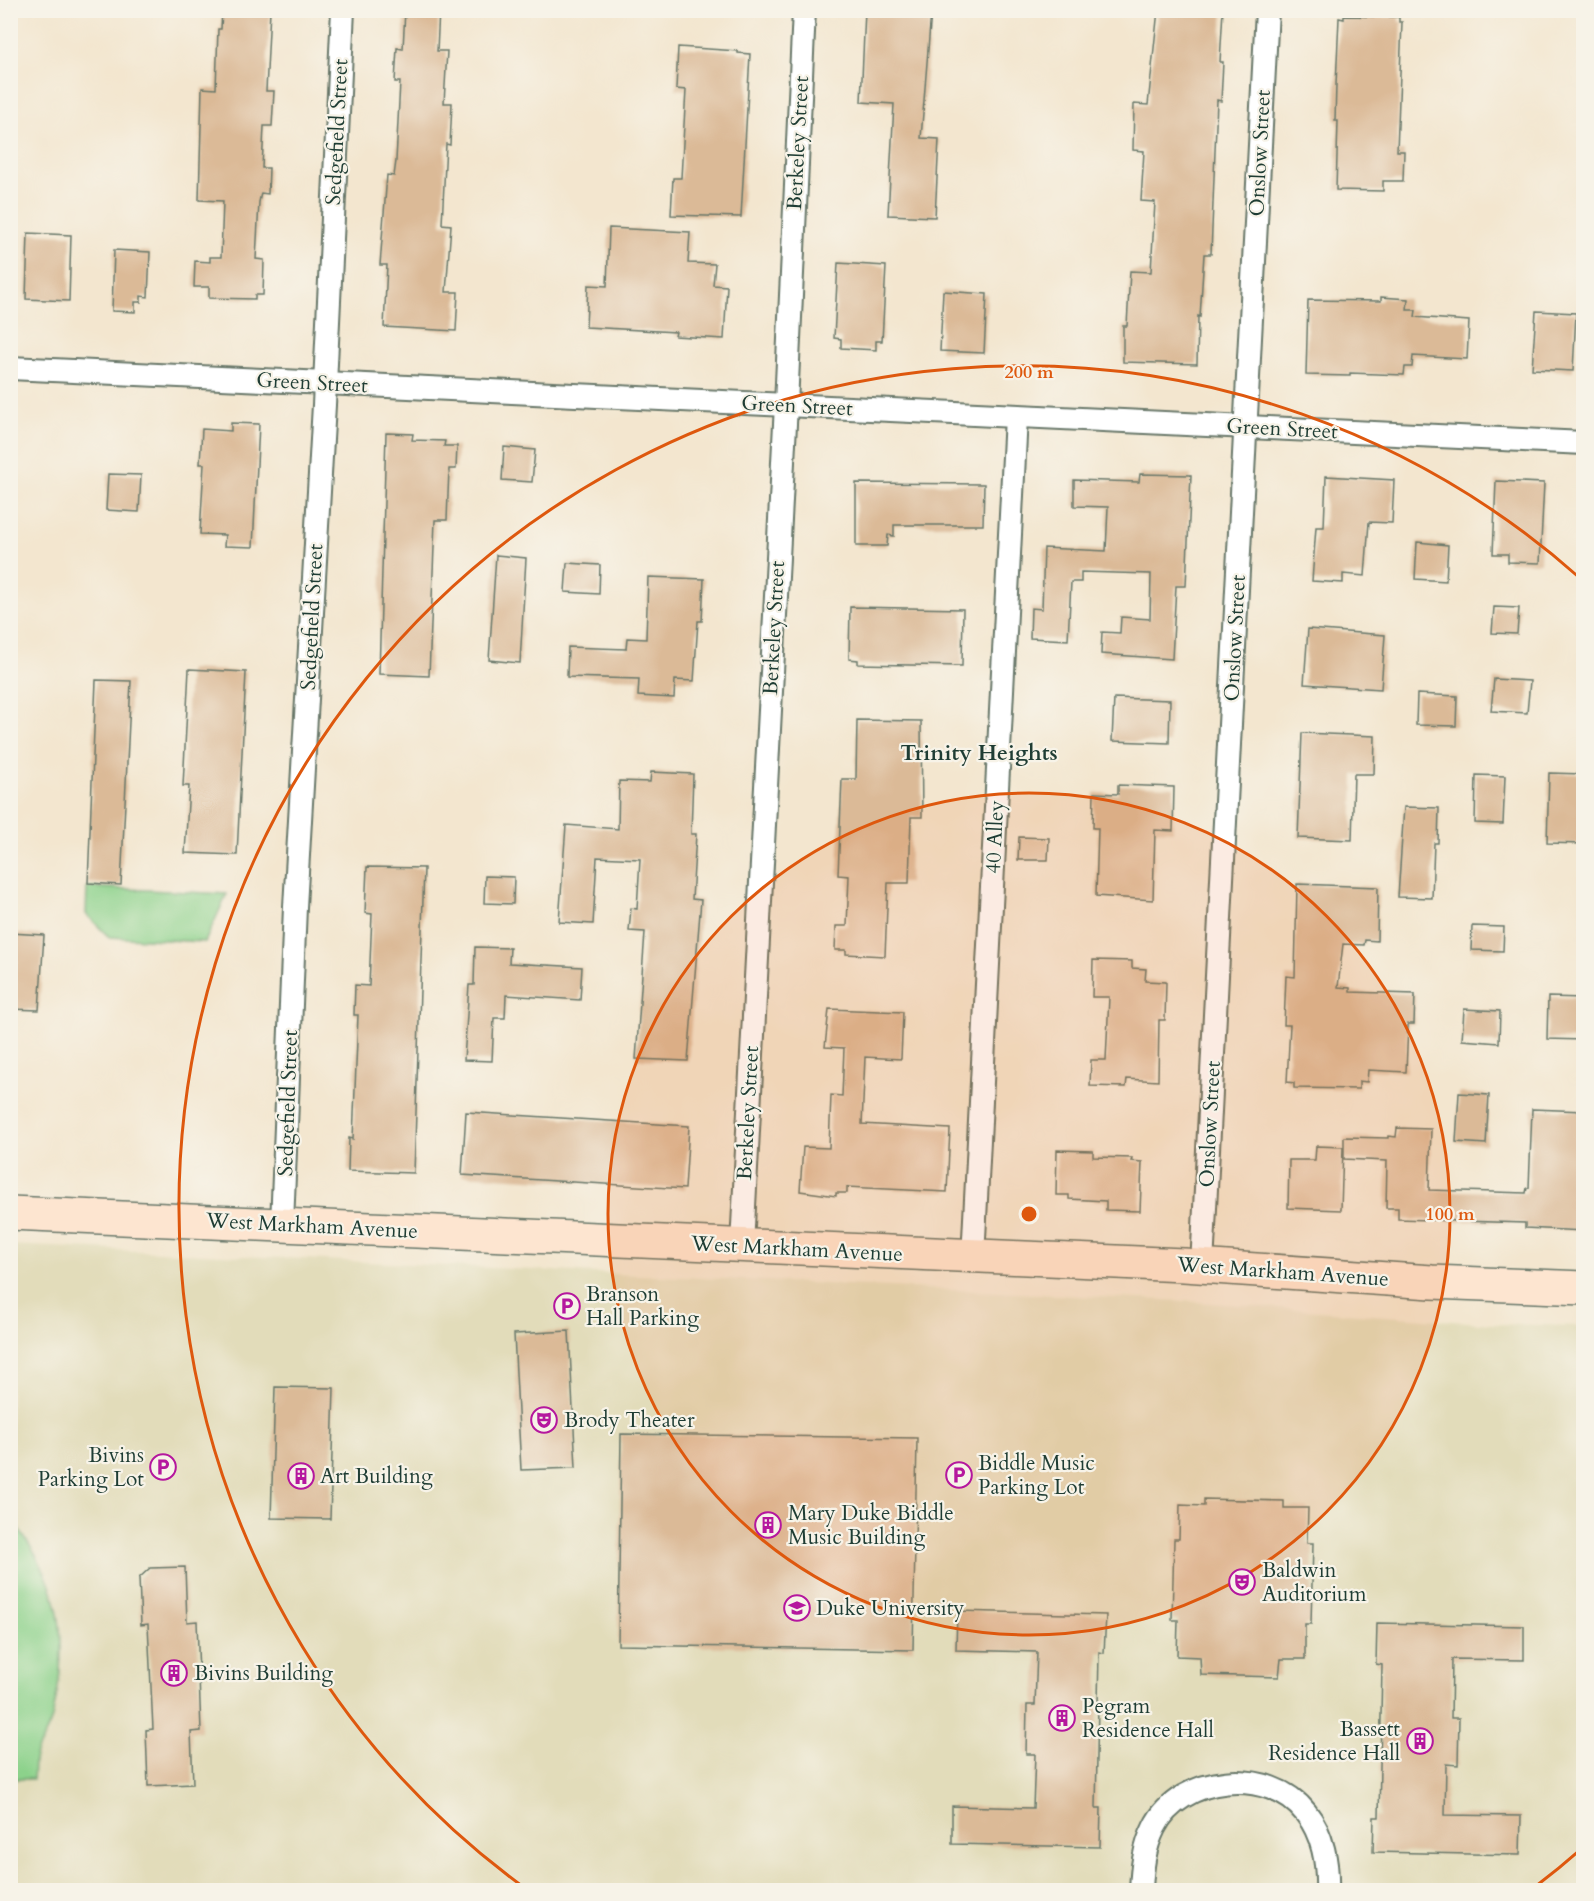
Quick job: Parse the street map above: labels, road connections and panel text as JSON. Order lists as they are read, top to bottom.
{
  "streets": {
    "street": [
      "Sedgefield Street",
      "Berkeley Street",
      "Onslow Street",
      "Green Street",
      "40 Alley",
      "West Markham Avenue"
    ]
  },
  "crossings": [
    ["Sedgefield Street", "Green Street"],
    ["Sedgefield Street", "West Markham Avenue"],
    ["Berkeley Street", "Green Street"],
    ["Berkeley Street", "West Markham Avenue"],
    ["Onslow Street", "Green Street"],
    ["Onslow Street", "West Markham Avenue"],
    ["Green Street", "40 Alley"],
    ["40 Alley", "West Markham Avenue"]
  ],
  "districts": ["Trinity Heights"],
  "places": {
    "parking": ["Branson Hall Parking", "Bivins Parking Lot", "Biddle Music Parking Lot"],
    "theatre": ["Brody Theater", "Baldwin Auditorium"],
    "building": [
      "Art Building",
      "Mary Duke Biddle Music Building",
      "Bivins Building",
      "Pegram Residence Hall",
      "Bassett Residence Hall"
    ],
    "school or university": ["Duke University"]
  },
  "rings": ["200 m", "100 m"]
}
